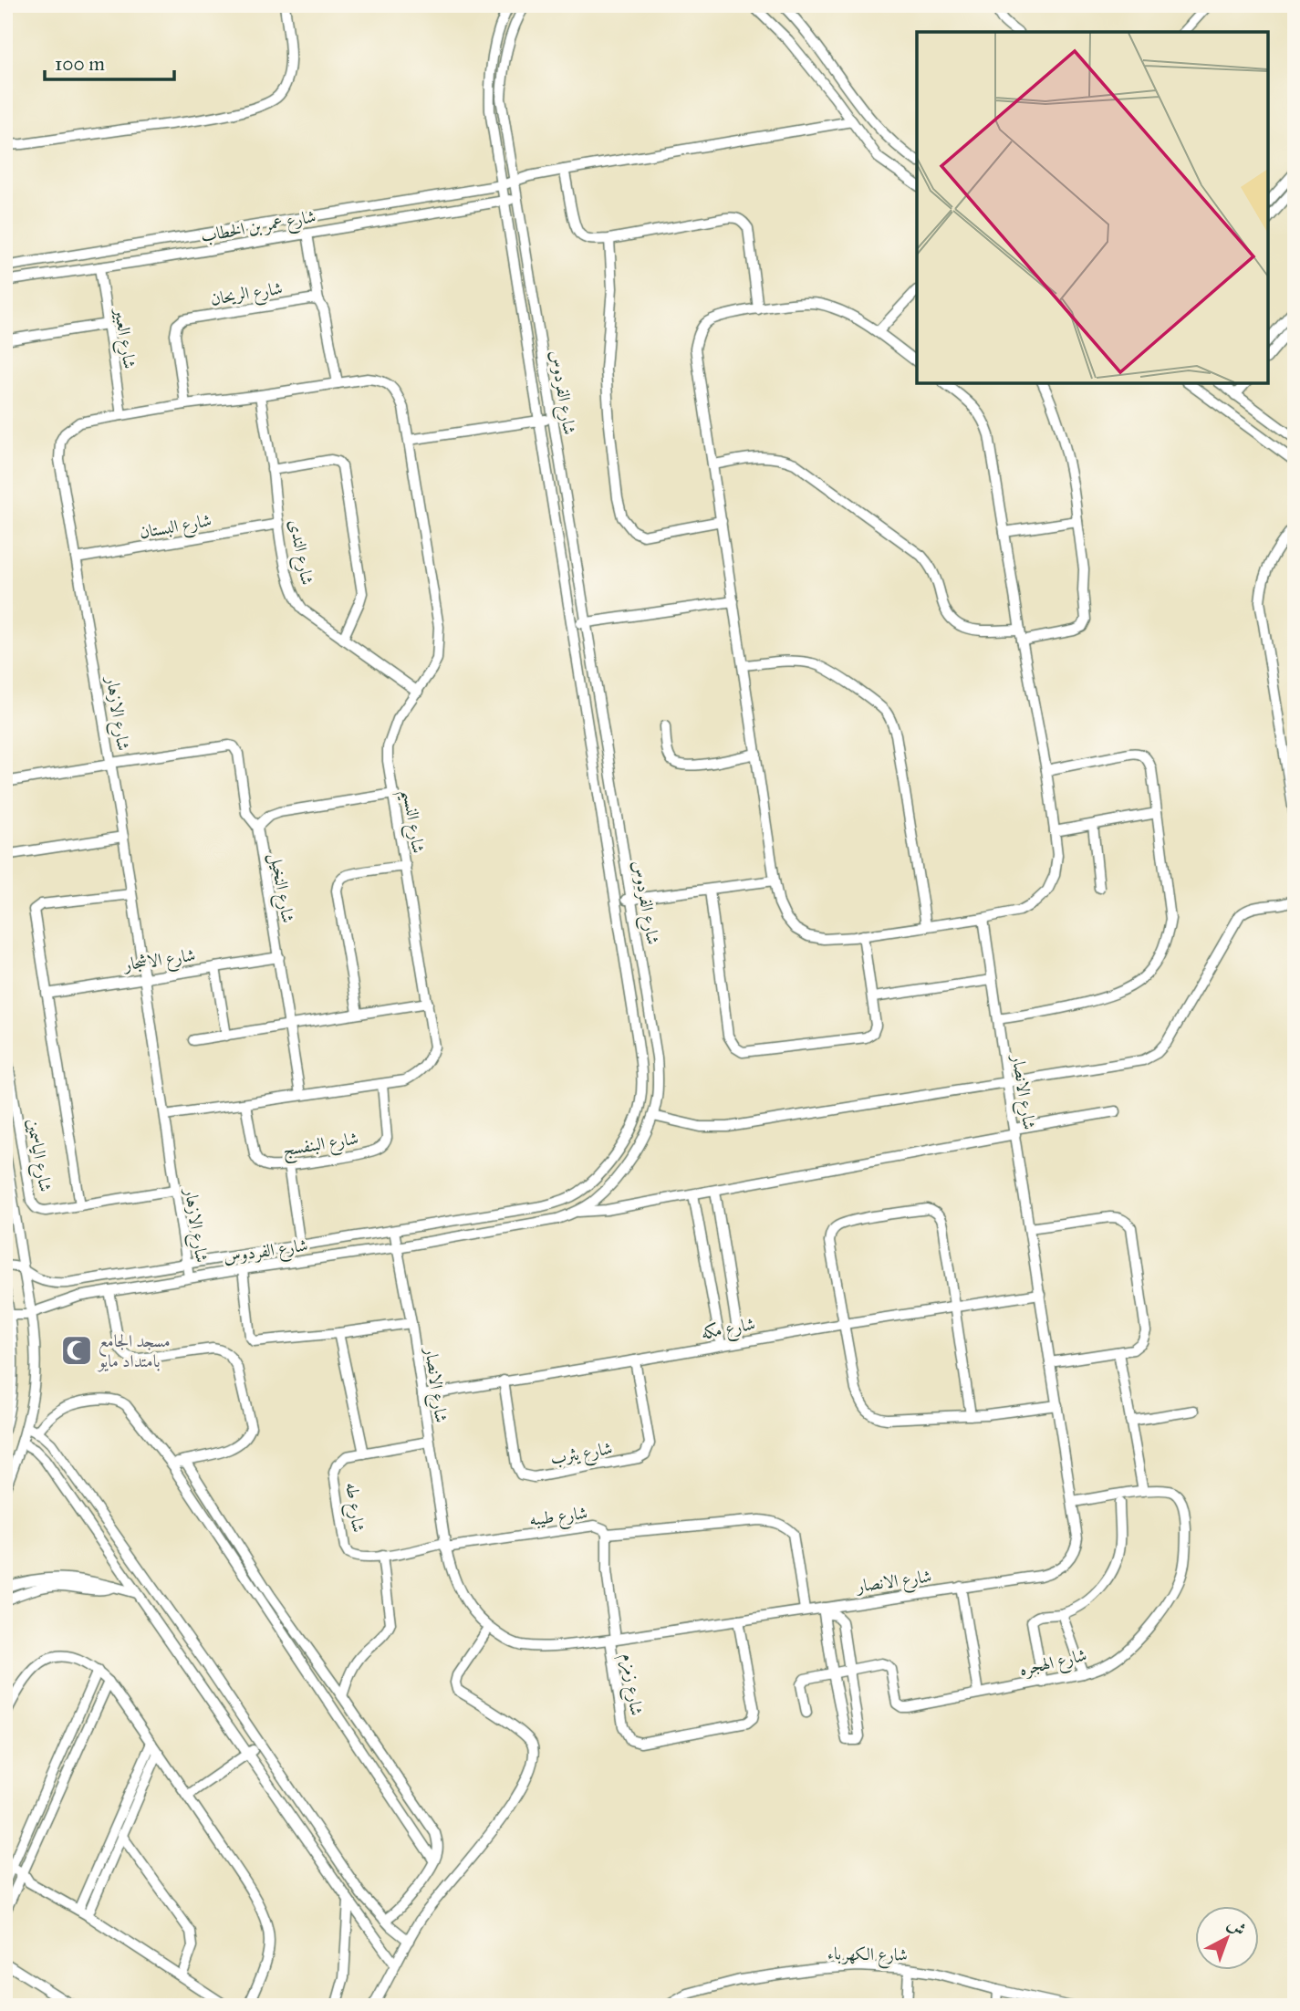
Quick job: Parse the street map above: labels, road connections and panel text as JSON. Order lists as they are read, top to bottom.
{
  "streets": {
    "street": [
      "شارع عمر بن الخطاب",
      "شارع الريحان",
      "شارع العبير",
      "شارع الفردوس",
      "شارع البستان",
      "شارع الندى",
      "شارع الازهار",
      "شارع النسيم",
      "شارع النخيل",
      "شارع الاشجار",
      "شارع الانصار",
      "شارع البنفسج",
      "شارع الياسمين",
      "شارع مكه",
      "شارع يثرب",
      "شارع طه",
      "شارع طيبه",
      "شارع الهجره",
      "شارع زمزم",
      "شارع الكهرباء"
    ]
  },
  "crossings": [
    ["شارع عمر بن الخطاب", "شارع العبير"],
    ["شارع عمر بن الخطاب", "شارع الفردوس"],
    ["شارع الريحان", "شارع الازهار"],
    ["شارع العبير", "شارع الازهار"],
    ["شارع الفردوس", "شارع الازهار"],
    ["شارع الفردوس", "شارع الانصار"],
    ["شارع البستان", "شارع الندى"],
    ["شارع البستان", "شارع الازهار"],
    ["شارع الندى", "شارع الازهار"],
    ["شارع الندى", "شارع النسيم"],
    ["شارع الازهار", "شارع النسيم"],
    ["شارع الازهار", "شارع النخيل"],
    ["شارع الازهار", "شارع الاشجار"],
    ["شارع الازهار", "شارع الياسمين"],
    ["شارع النسيم", "شارع النخيل"],
    ["شارع النسيم", "شارع البنفسج"],
    ["شارع النخيل", "شارع الاشجار"],
    ["شارع الانصار", "شارع مكه"],
    ["شارع الانصار", "شارع طه"],
    ["شارع الانصار", "شارع طيبه"],
    ["شارع الانصار", "شارع الهجره"],
    ["شارع الانصار", "شارع زمزم"],
    ["شارع مكه", "شارع يثرب"],
    ["شارع طه", "شارع طيبه"],
    ["شارع طيبه", "شارع زمزم"]
  ],
  "places": {
    "mosque": ["مسجد الجامع بامتداد مايو"]
  },
  "scale_bar": "100 m",
  "north": "top right"
}
